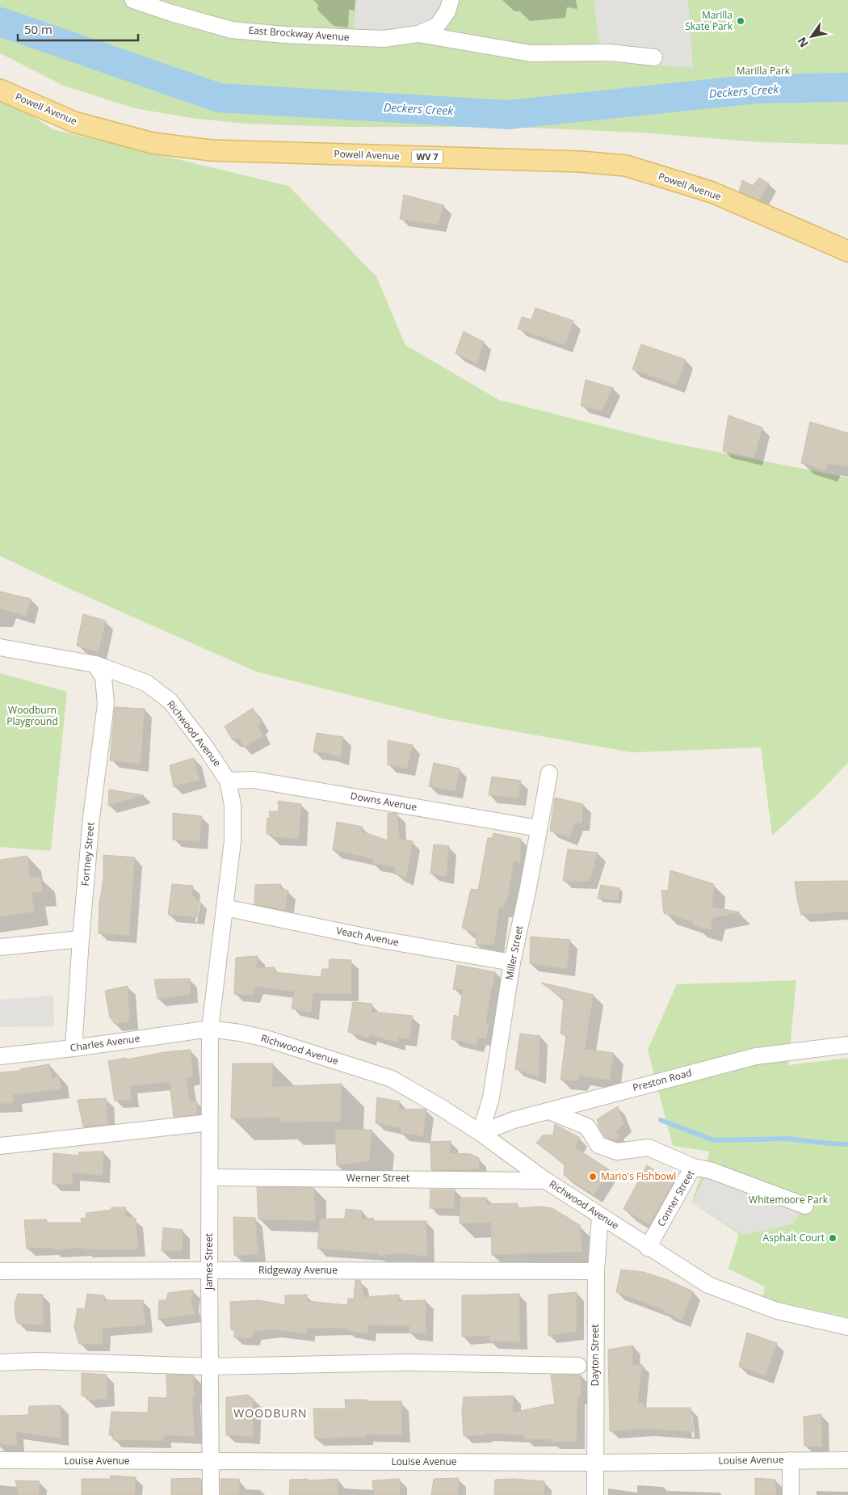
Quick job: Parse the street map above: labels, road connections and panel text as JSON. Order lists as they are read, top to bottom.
{
  "streets": {
    "main road": ["Powell Avenue", "WV 7"],
    "street": [
      "East Brockway Avenue",
      "Richwood Avenue",
      "Downs Avenue",
      "Fortney Street",
      "Veach Avenue",
      "Miller Street",
      "Charles Avenue",
      "Preston Road",
      "Werner Street",
      "Conner Street",
      "James Street",
      "Ridgeway Avenue",
      "Dayton Street",
      "Louise Avenue"
    ]
  },
  "crossings": [
    ["Richwood Avenue", "Downs Avenue"],
    ["Richwood Avenue", "Fortney Street"],
    ["Richwood Avenue", "Veach Avenue"],
    ["Richwood Avenue", "Miller Street"],
    ["Richwood Avenue", "Charles Avenue"],
    ["Richwood Avenue", "Preston Road"],
    ["Richwood Avenue", "Werner Street"],
    ["Richwood Avenue", "Conner Street"],
    ["Richwood Avenue", "James Street"],
    ["Richwood Avenue", "Dayton Street"],
    ["Downs Avenue", "Miller Street"],
    ["Fortney Street", "Charles Avenue"],
    ["Veach Avenue", "Miller Street"],
    ["Miller Street", "Preston Road"],
    ["Charles Avenue", "James Street"],
    ["Werner Street", "James Street"],
    ["James Street", "Ridgeway Avenue"],
    ["James Street", "Louise Avenue"],
    ["Ridgeway Avenue", "Dayton Street"],
    ["Dayton Street", "Louise Avenue"]
  ],
  "districts": ["WOODBURN"],
  "water": ["Deckers Creek"],
  "parks": ["Marilla Park", "Woodburn Playground", "Whitemoore Park"],
  "places": ["Marilla Skate Park", "Mario's Fishbowl", "Asphalt Court"],
  "scale_bar": "50 m",
  "north": "bottom left"
}
